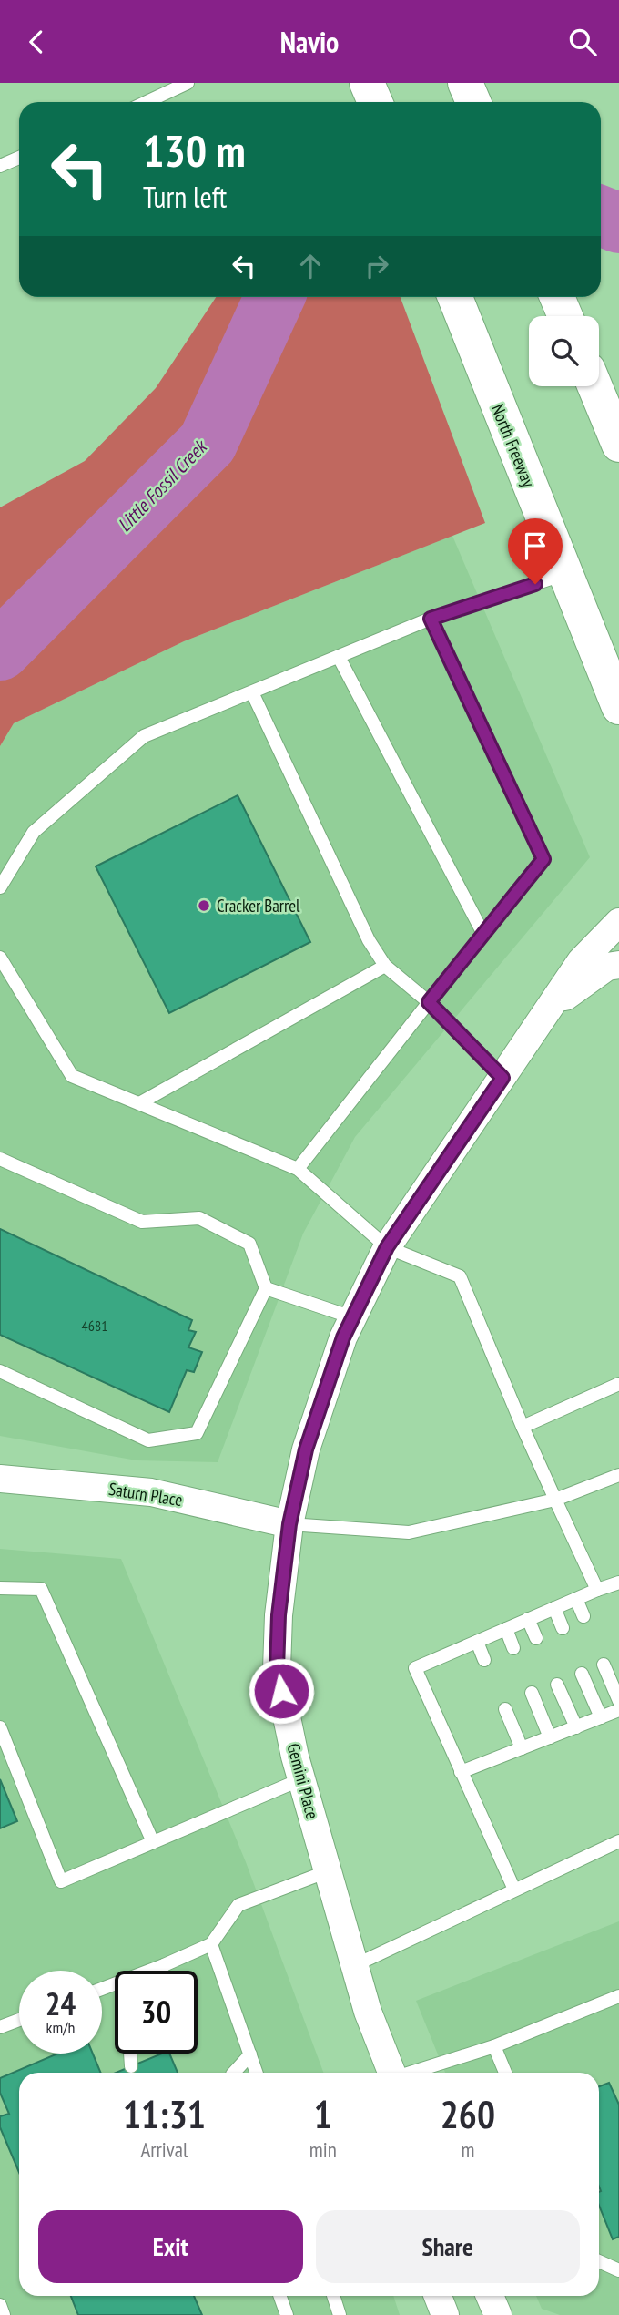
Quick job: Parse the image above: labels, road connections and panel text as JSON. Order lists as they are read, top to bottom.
{
  "streets": {
    "main road": ["North Freeway"],
    "street": ["Saturn Place", "Gemini Place"]
  },
  "crossings": [
    ["Saturn Place", "Gemini Place"]
  ],
  "water": ["Little Fossil Creek"],
  "places": ["Cracker Barrel"],
  "house_numbers": ["4681"],
  "page": {
    "header": "Navio",
    "turn": ["130 m", "Turn left"],
    "speed": "24 km/h",
    "limit": "30",
    "eta": [
      "11:31",
      "Arrival",
      "1",
      "min",
      "260",
      "m"
    ],
    "buttons": ["Exit", "Share"]
  }
}
